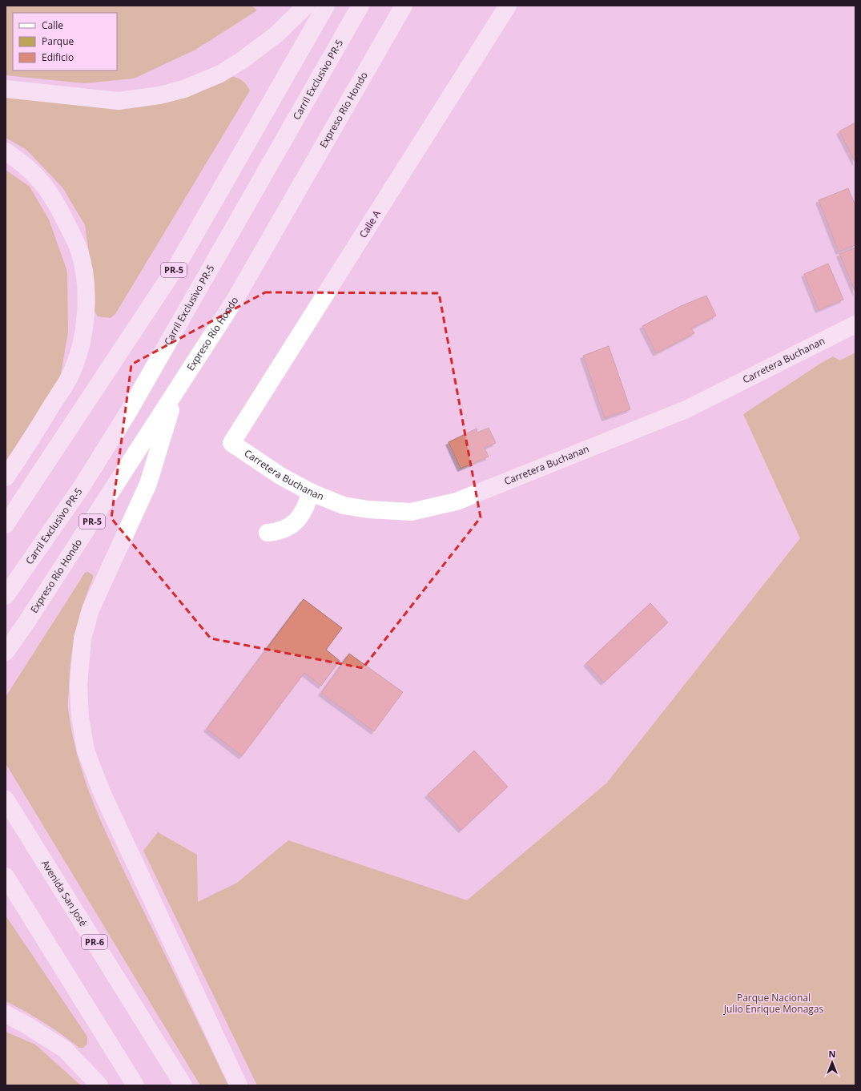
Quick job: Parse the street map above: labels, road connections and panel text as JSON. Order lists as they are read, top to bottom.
{
  "streets": {
    "main road": [
      "Carril Exclusivo PR-5",
      "Expreso Río Hondo",
      "Calle A",
      "PR-5",
      "Carretera Buchanan",
      "Avenida San José",
      "PR-6"
    ]
  },
  "crossings": [
    ["Calle A", "Carretera Buchanan"]
  ],
  "parks": ["Parque Nacional Julio Enrique Monagas"],
  "legend": ["Calle", "Parque", "Edificio"],
  "north": "top"
}
